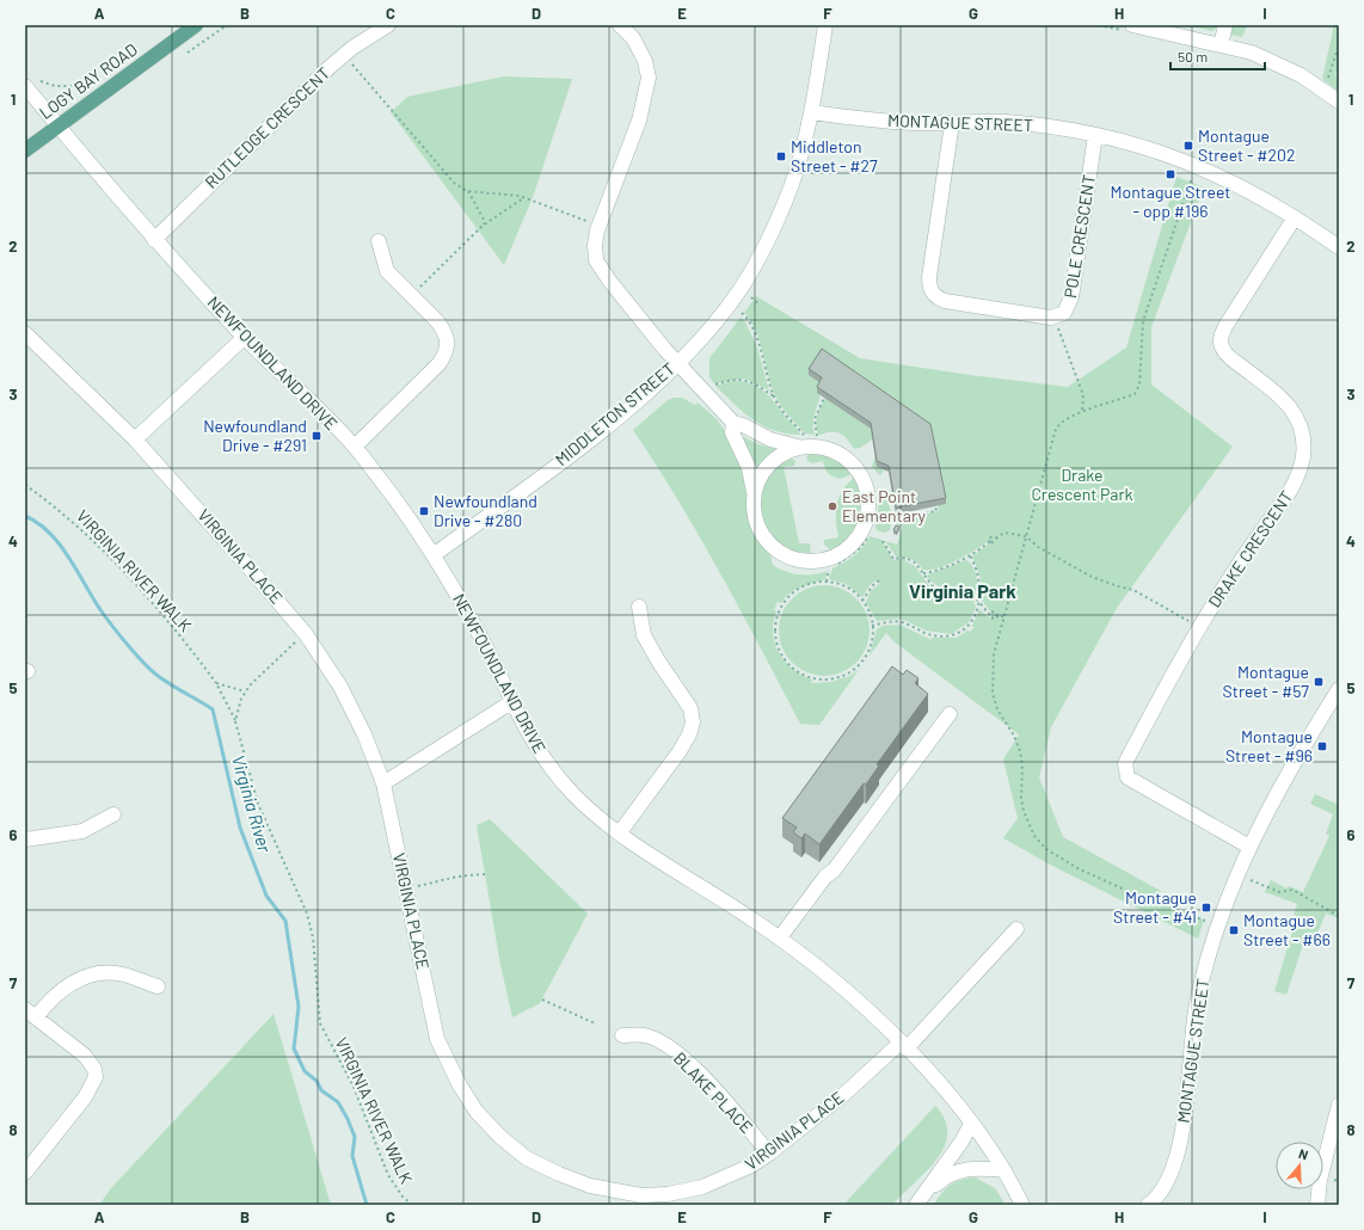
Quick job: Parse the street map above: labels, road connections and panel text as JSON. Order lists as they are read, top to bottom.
{
  "streets": {
    "main road": ["LOGY BAY ROAD"],
    "street": [
      "MONTAGUE STREET",
      "RUTLEDGE CRESCENT",
      "POLE CRESCENT",
      "NEWFOUNDLAND DRIVE",
      "MIDDLETON STREET",
      "DRAKE CRESCENT",
      "VIRGINIA PLACE",
      "BLAKE PLACE"
    ],
    "path": ["VIRGINIA RIVER WALK"]
  },
  "crossings": [
    ["LOGY BAY ROAD", "NEWFOUNDLAND DRIVE"],
    ["MONTAGUE STREET", "POLE CRESCENT"],
    ["MONTAGUE STREET", "MIDDLETON STREET"],
    ["MONTAGUE STREET", "DRAKE CRESCENT"],
    ["RUTLEDGE CRESCENT", "NEWFOUNDLAND DRIVE"],
    ["NEWFOUNDLAND DRIVE", "MIDDLETON STREET"],
    ["NEWFOUNDLAND DRIVE", "VIRGINIA PLACE"],
    ["VIRGINIA PLACE", "BLAKE PLACE"]
  ],
  "districts": ["Virginia Park"],
  "water": ["Virginia River"],
  "parks": ["Drake Crescent Park"],
  "places": {
    "transit": [
      "Montague Street - #202",
      "Middleton Street - #27",
      "Montague Street - opp #196",
      "Newfoundland Drive - #291",
      "Newfoundland Drive - #280",
      "Montague Street - #57",
      "Montague Street - #96",
      "Montague Street - #41",
      "Montague Street - #66"
    ],
    "other": ["East Point Elementary"]
  },
  "scale_bar": "50 m",
  "north": "top",
  "grid": {
    "columns": [
      "A",
      "B",
      "C",
      "D",
      "E",
      "F",
      "G",
      "H",
      "I"
    ],
    "rows": [
      "1",
      "2",
      "3",
      "4",
      "5",
      "6",
      "7",
      "8"
    ]
  }
}
